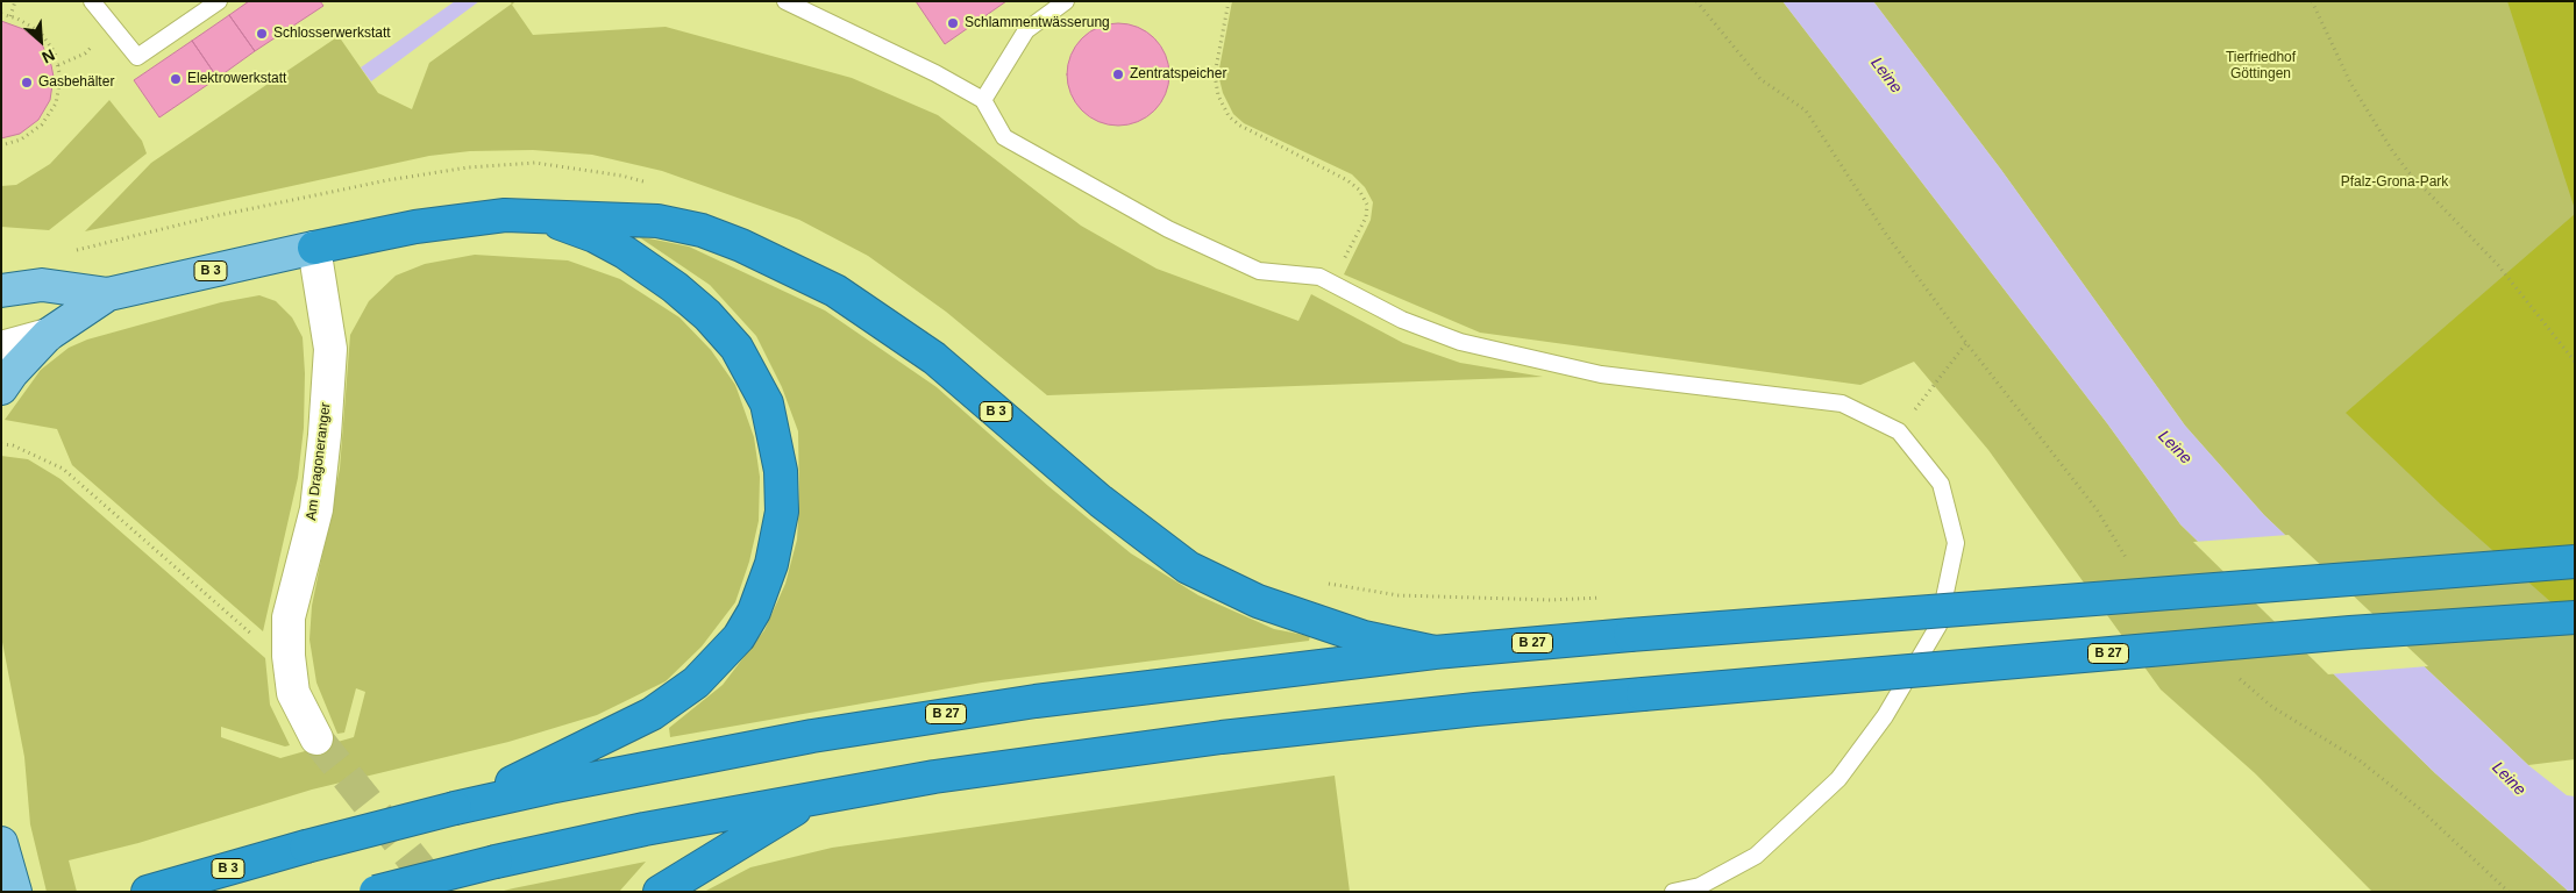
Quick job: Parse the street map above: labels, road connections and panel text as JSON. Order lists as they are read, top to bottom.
{
  "streets": {
    "highway": ["B 3", "B 27"],
    "street": ["Am Dragoneranger"]
  },
  "crossings": [
    ["B 3", "Am Dragoneranger"],
    ["B 3", "B 27"]
  ],
  "water": ["Leine"],
  "parks": ["Tierfriedhof Göttingen", "Pfalz-Grona-Park"],
  "places": [
    "Schlammentwässerung",
    "Schlosserwerkstatt",
    "Zentratspeicher",
    "Elektrowerkstatt",
    "Gasbehälter"
  ],
  "north": "bottom right"
}
